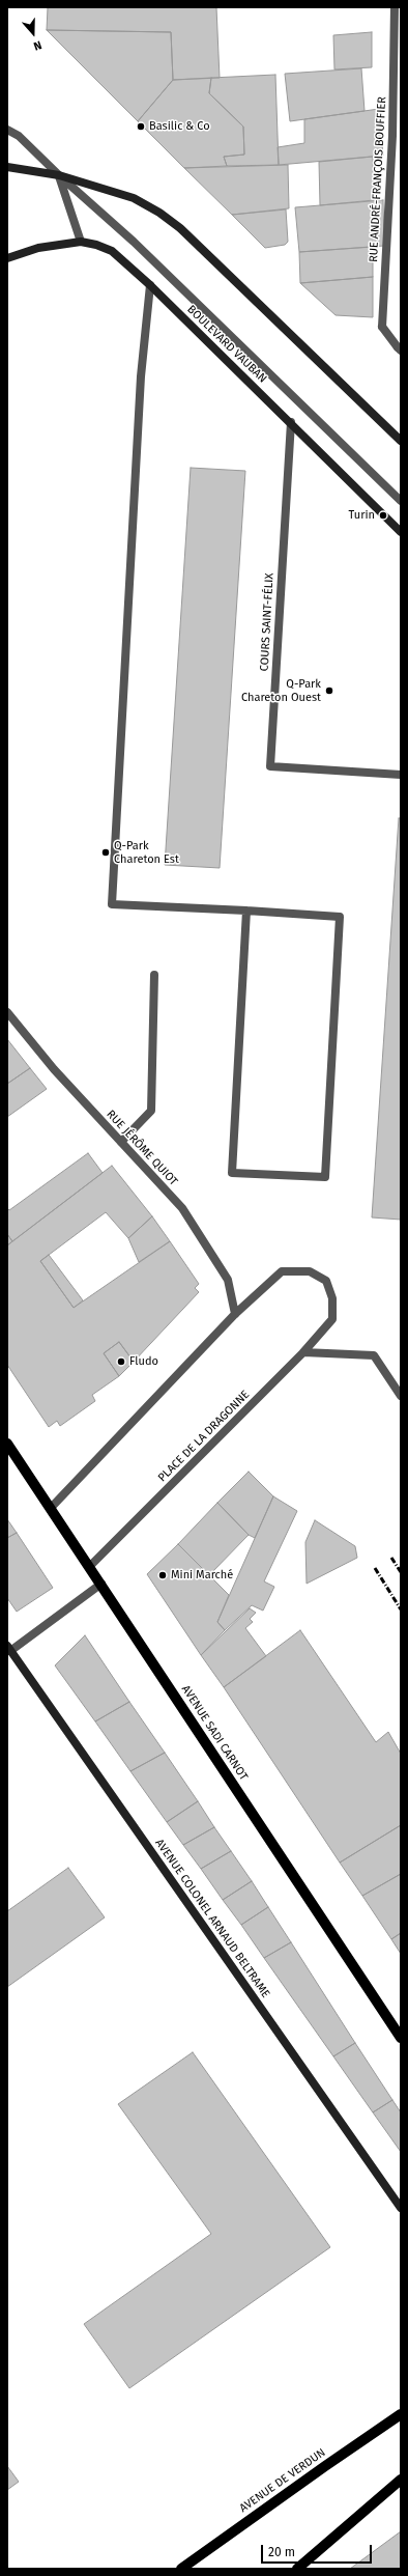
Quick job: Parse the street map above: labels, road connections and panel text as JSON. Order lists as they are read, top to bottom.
{
  "streets": {
    "main road": [
      "BOULEVARD VAUBAN",
      "AVENUE SADI CARNOT",
      "AVENUE COLONEL ARNAUD BELTRAME",
      "AVENUE DE VERDUN"
    ],
    "street": [
      "RUE ANDRÉ-FRANÇOIS BOUFFIER",
      "COURS SAINT-FÉLIX",
      "RUE JÉRÔME QUIOT",
      "PLACE DE LA DRAGONNE"
    ]
  },
  "crossings": [
    ["BOULEVARD VAUBAN", "COURS SAINT-FÉLIX"],
    ["RUE JÉRÔME QUIOT", "PLACE DE LA DRAGONNE"],
    ["PLACE DE LA DRAGONNE", "AVENUE SADI CARNOT"]
  ],
  "places": [
    "Basilic & Co",
    "Turin",
    "Q-Park Chareton Ouest",
    "Q-Park Chareton Est",
    "Fludo",
    "Mini Marché"
  ],
  "scale_bar": "20 m",
  "north": "bottom"
}
